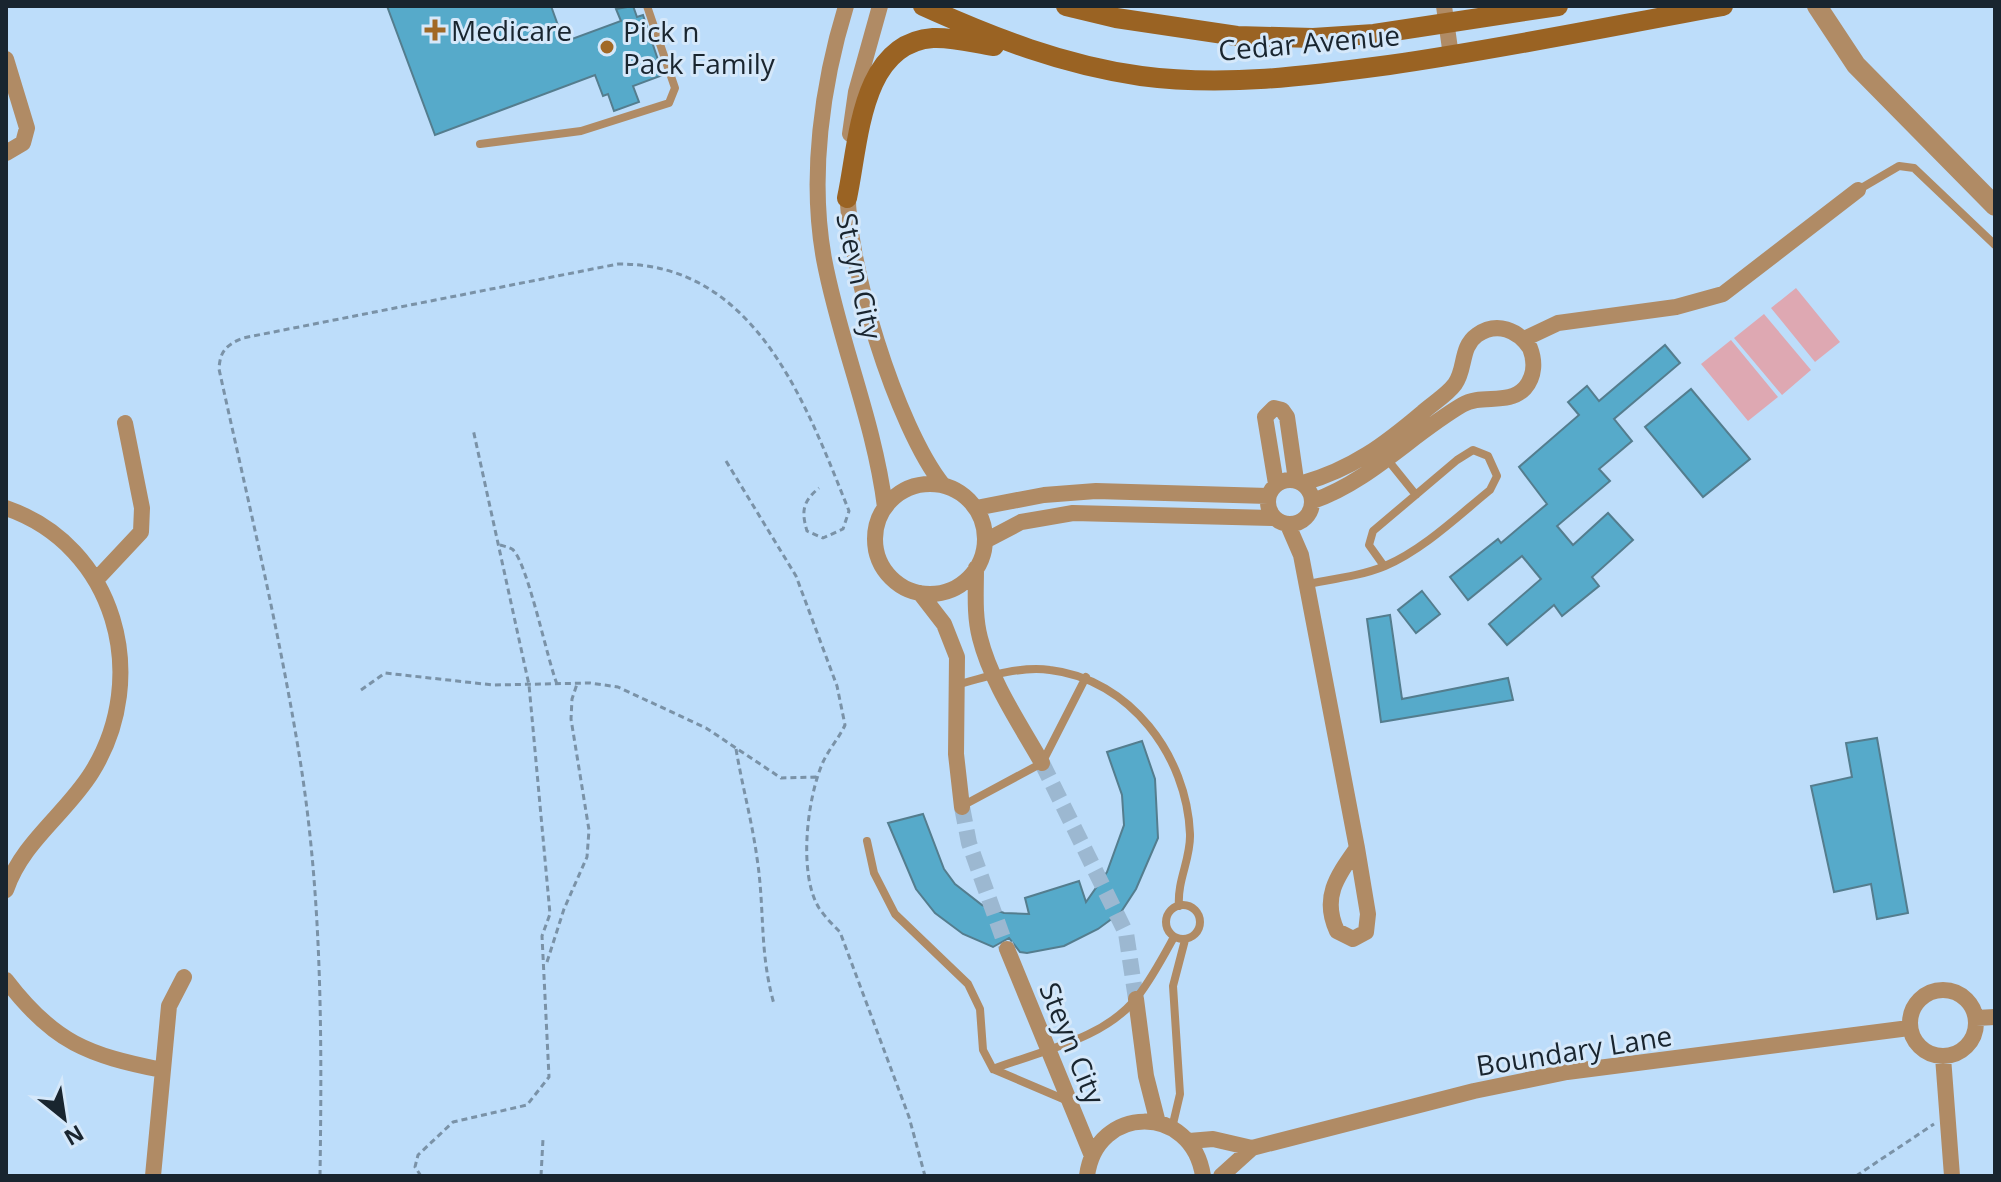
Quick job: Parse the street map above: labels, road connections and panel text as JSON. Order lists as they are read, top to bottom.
{
  "streets": {
    "main road": ["Cedar Avenue"],
    "street": ["Steyn City", "Boundary Lane"]
  },
  "places": {
    "health": ["Medicare"],
    "other": ["Pick n Pack Family"]
  },
  "north": "bottom right"
}
